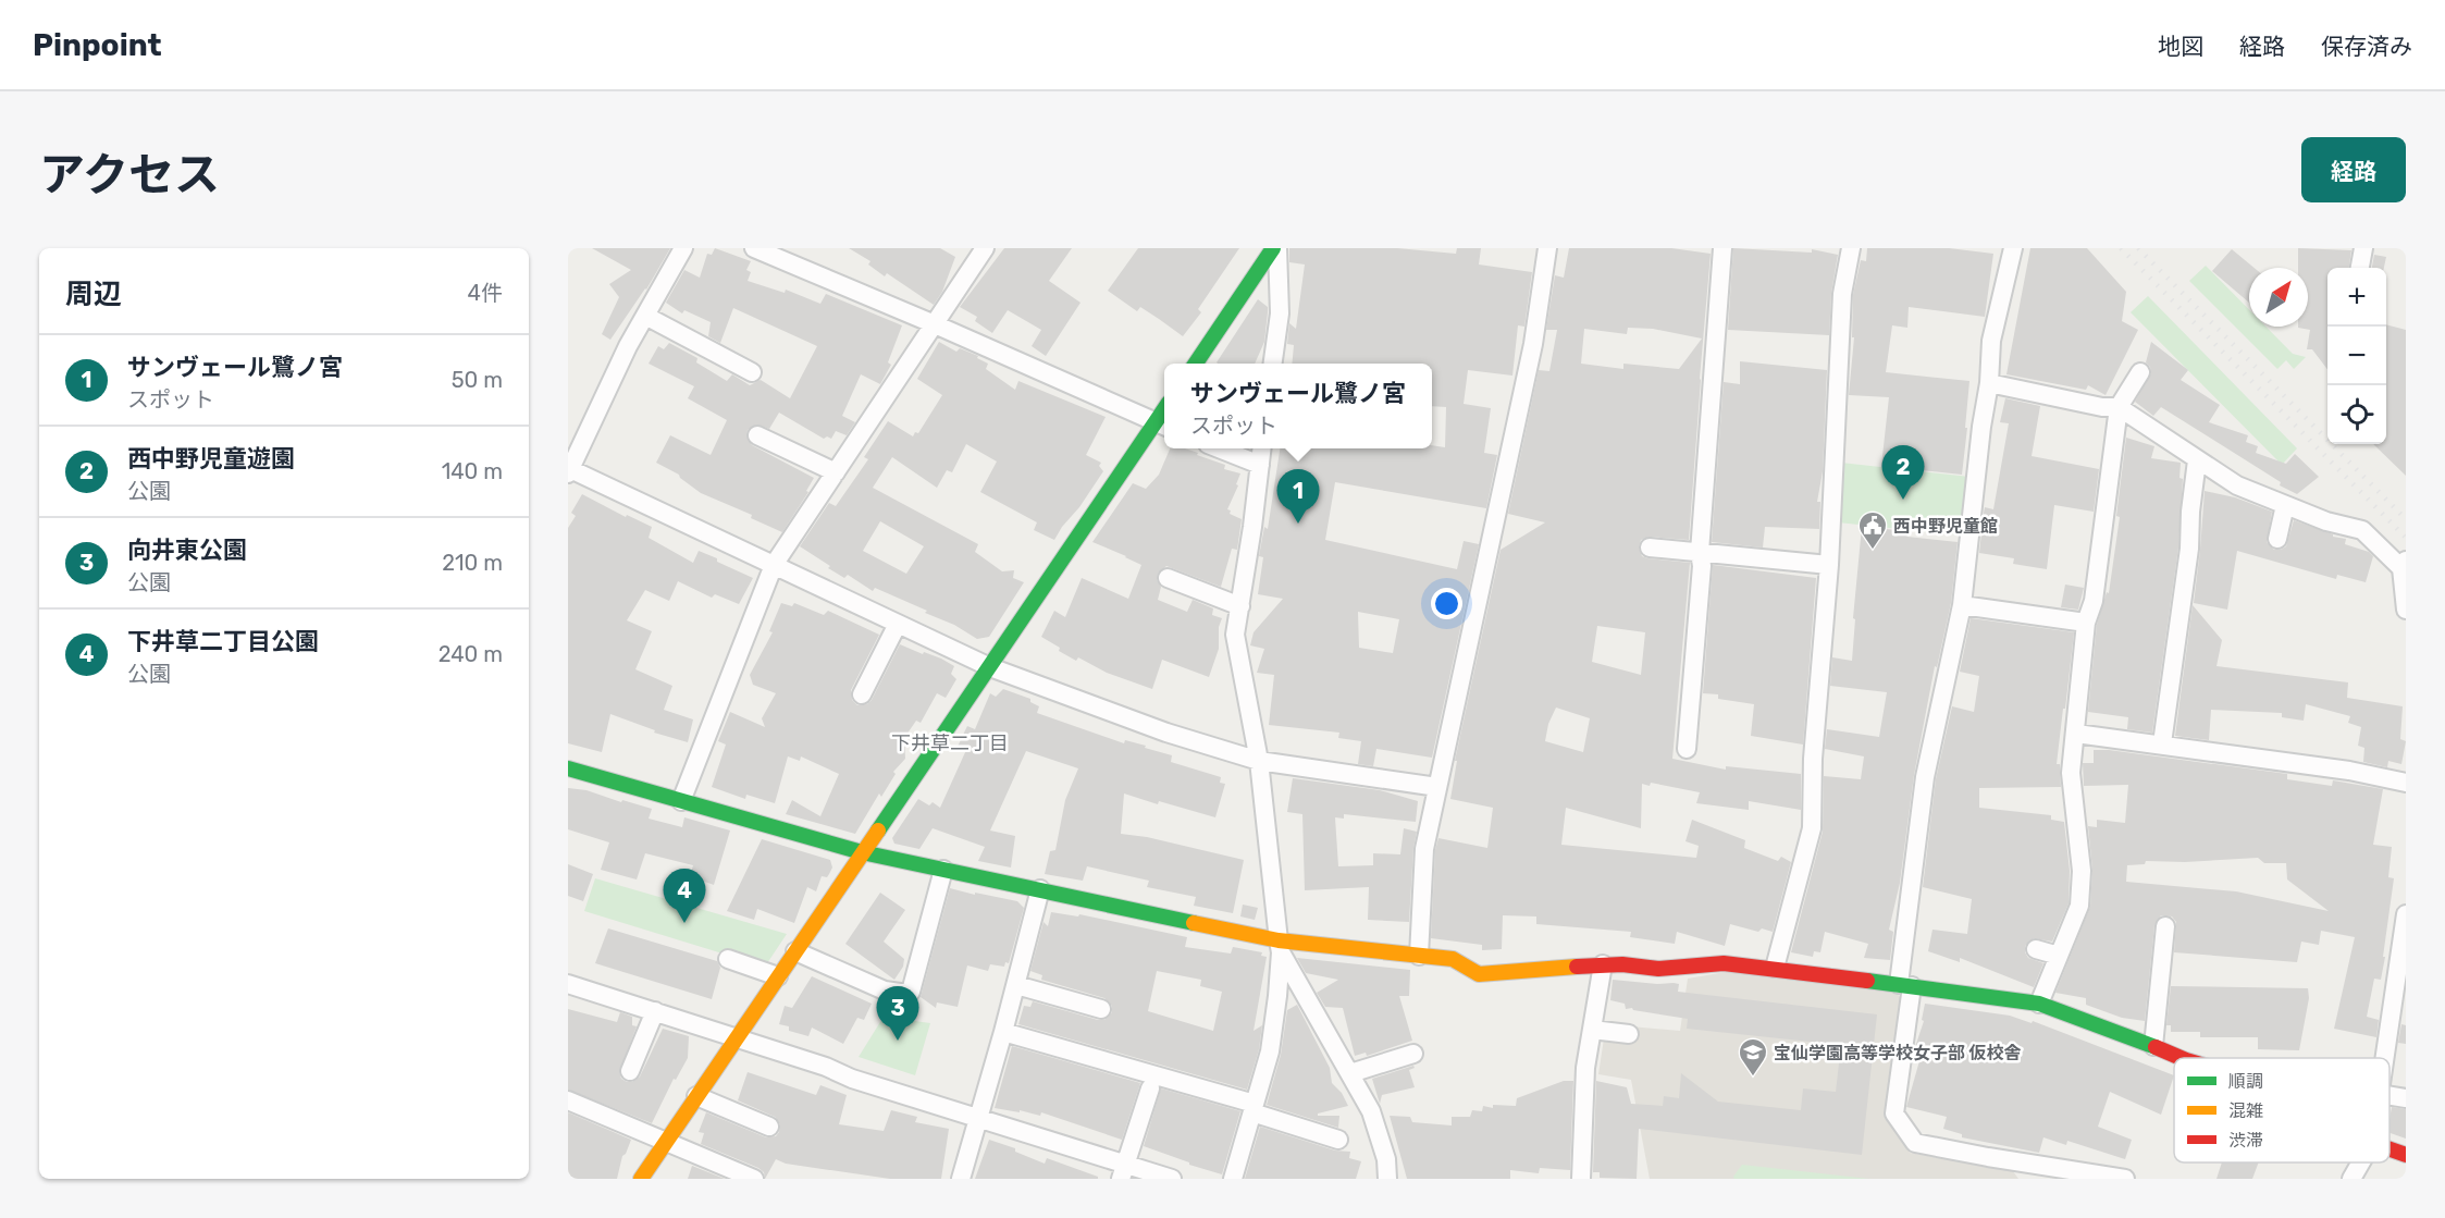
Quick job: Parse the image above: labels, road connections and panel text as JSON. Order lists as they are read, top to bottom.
{
  "districts": ["下井草二丁目"],
  "places": {
    "public building": ["西中野児童館"],
    "school or university": ["宝仙学園高等学校女子部 仮校舎"]
  },
  "legend": ["順調", "混雑", "渋滞"],
  "north": "top right",
  "page": {
    "header": "Pinpoint",
    "nav": ["地図", "経路", "保存済み"],
    "title": "アクセス",
    "buttons": "経路",
    "heading": ["周辺", "4件"],
    "map_buttons": ["+", "−"],
    "list": [
      {
        "mark": "1",
        "name": "サンヴェール鷺ノ宮",
        "note": "スポット",
        "value": "50 m"
      },
      {
        "mark": "2",
        "name": "西中野児童遊園",
        "note": "公園",
        "value": "140 m"
      },
      {
        "mark": "3",
        "name": "向井東公園",
        "note": "公園",
        "value": "210 m"
      },
      {
        "mark": "4",
        "name": "下井草二丁目公園",
        "note": "公園",
        "value": "240 m"
      }
    ],
    "popup": ["サンヴェール鷺ノ宮", "スポット"],
    "pins": [
      "2",
      "1",
      "4",
      "3"
    ]
  }
}
